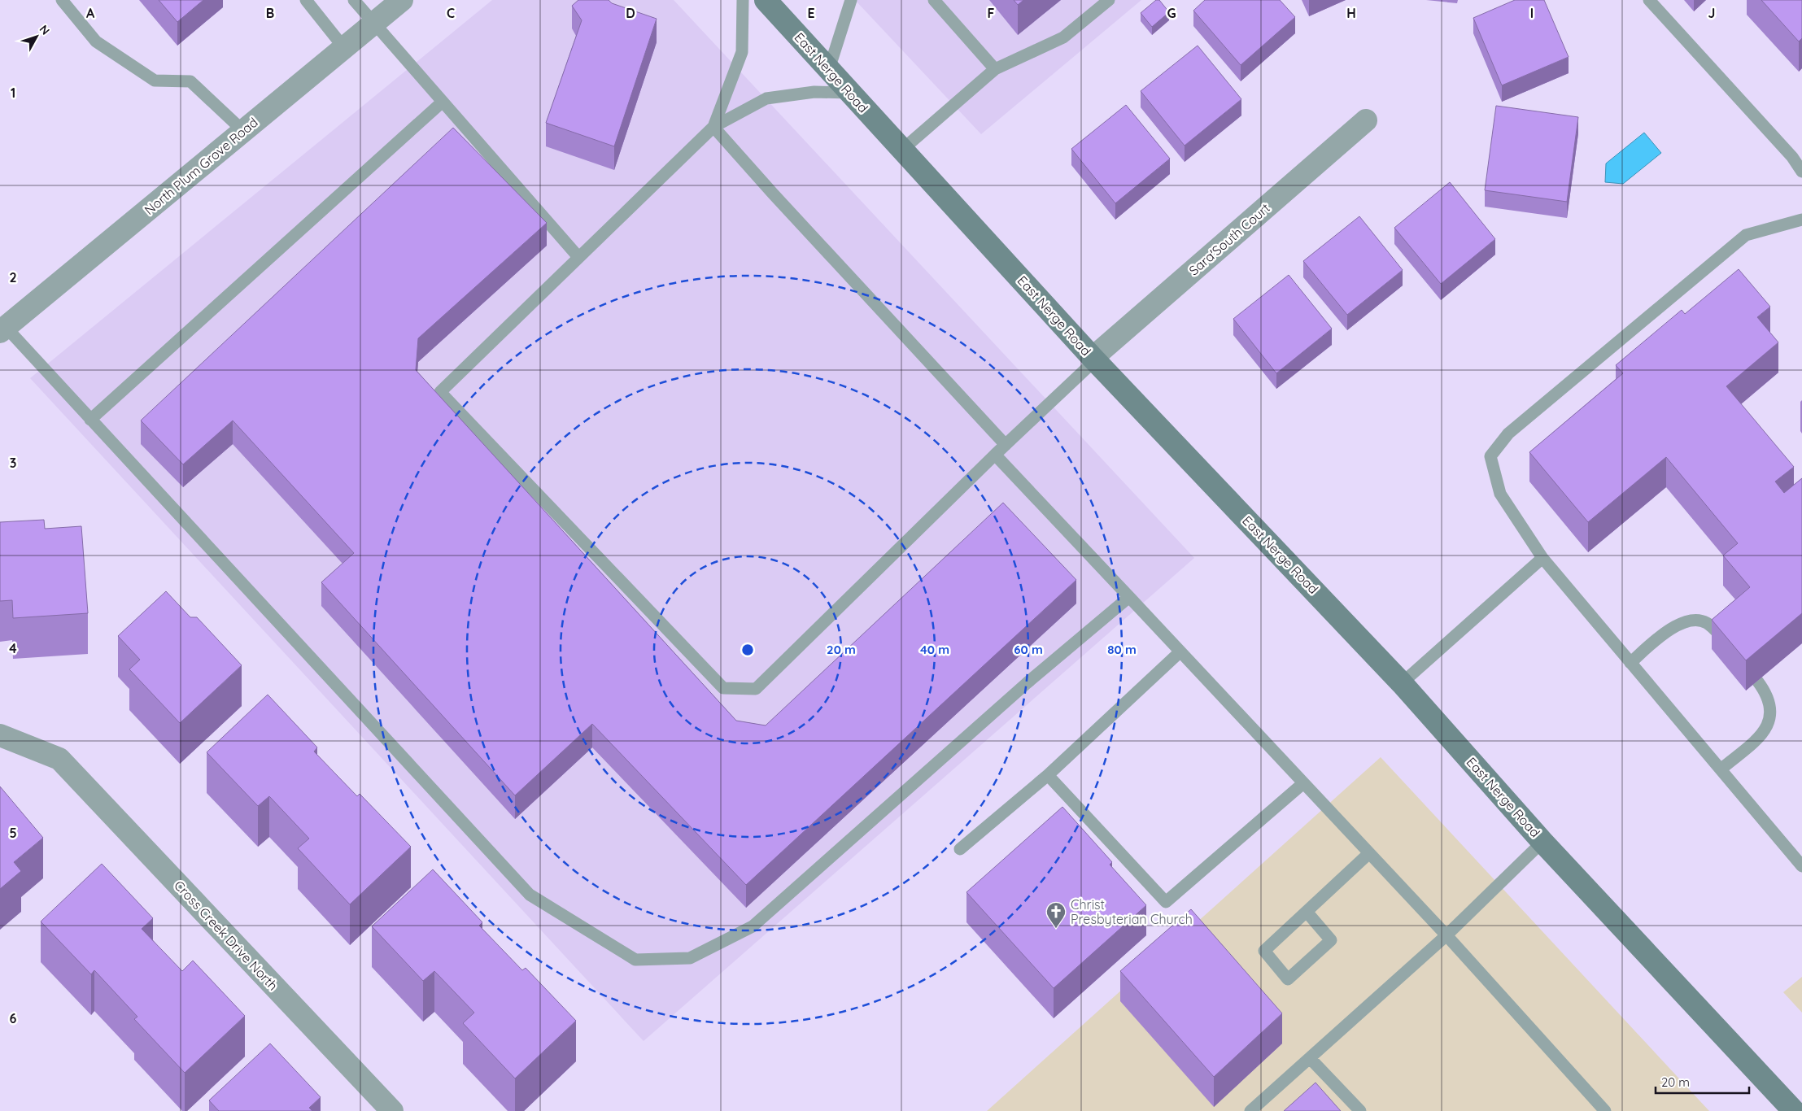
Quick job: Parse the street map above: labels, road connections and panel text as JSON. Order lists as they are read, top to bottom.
{
  "streets": {
    "main road": ["East Nerge Road"],
    "street": ["North Plum Grove Road", "Sara'South Court", "Cross Creek Drive North"]
  },
  "crossings": [
    ["East Nerge Road", "Sara'South Court"]
  ],
  "places": {
    "church": ["Christ Presbyterian Church"]
  },
  "scale_bar": "20 m",
  "north": "top right",
  "grid": {
    "columns": [
      "A",
      "B",
      "C",
      "D",
      "E",
      "F",
      "G",
      "H",
      "I",
      "J"
    ],
    "rows": [
      "1",
      "2",
      "3",
      "4",
      "5",
      "6"
    ]
  },
  "rings": [
    "20 m",
    "40 m",
    "60 m",
    "80 m"
  ]
}
